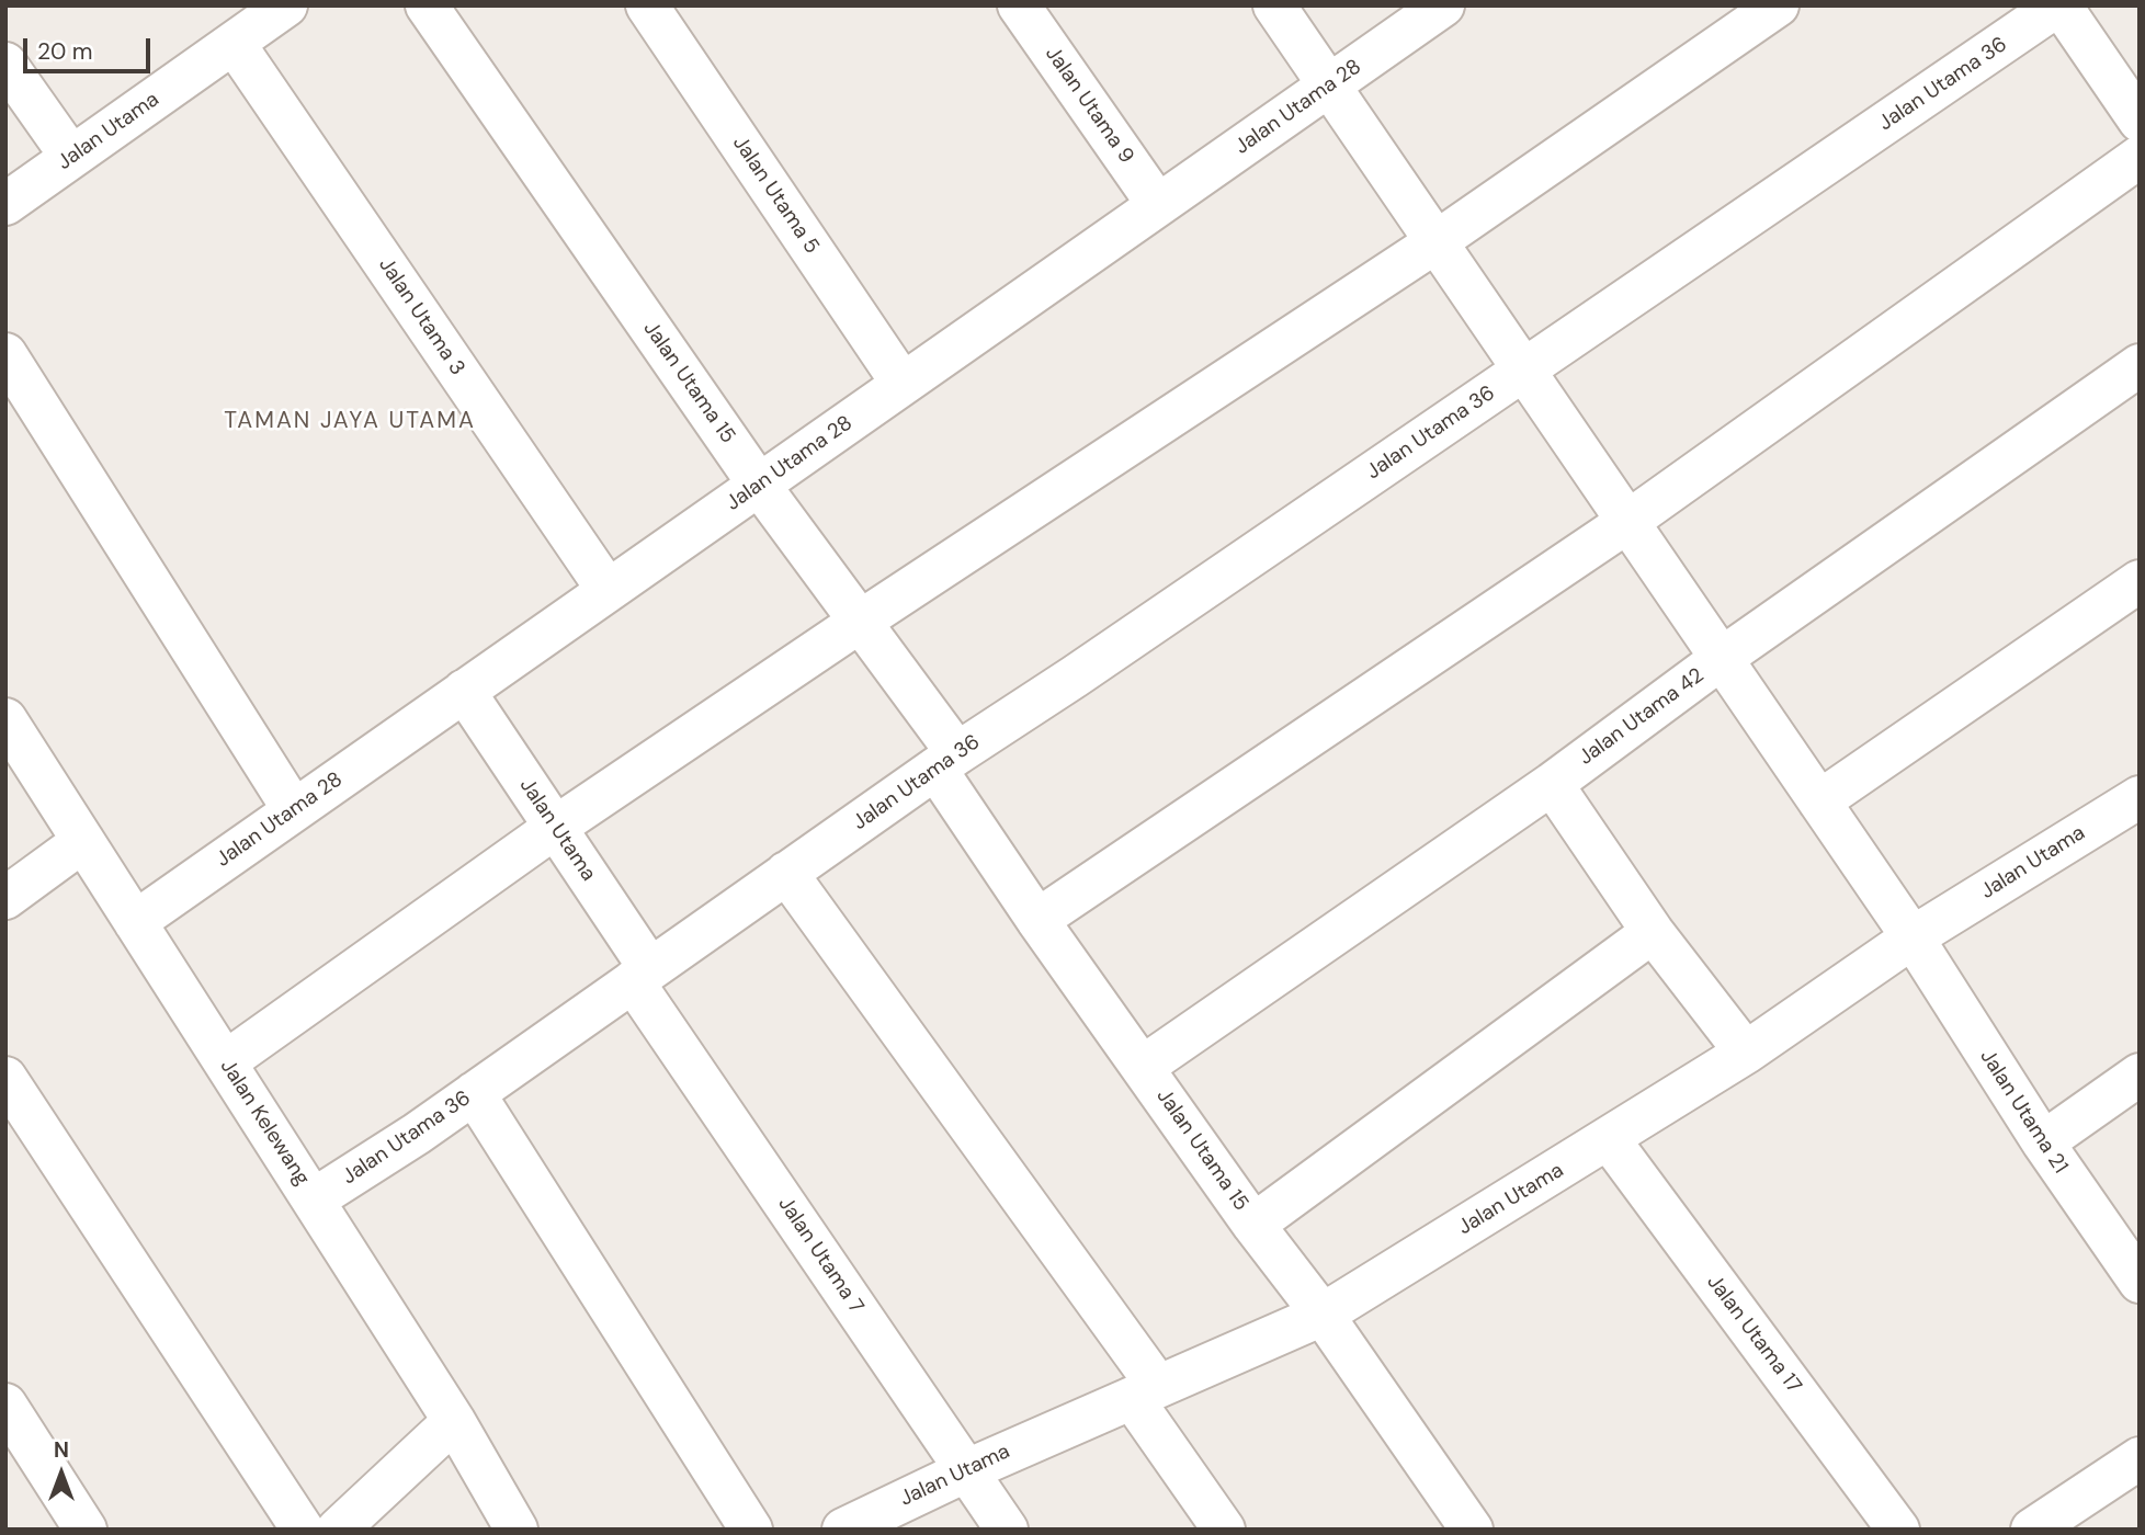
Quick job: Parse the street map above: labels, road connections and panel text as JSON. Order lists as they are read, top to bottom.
{
  "streets": {
    "street": [
      "Jalan Utama 36",
      "Jalan Utama 9",
      "Jalan Utama 28",
      "Jalan Utama",
      "Jalan Utama 5",
      "Jalan Utama 3",
      "Jalan Utama 15",
      "Jalan Utama 42",
      "Jalan Utama 21",
      "Jalan Kelewang",
      "Jalan Utama 7",
      "Jalan Utama 17"
    ]
  },
  "crossings": [
    ["Jalan Utama 36", "Jalan Utama"],
    ["Jalan Utama 36", "Jalan Utama 15"],
    ["Jalan Utama 36", "Jalan Kelewang"],
    ["Jalan Utama 36", "Jalan Utama 7"],
    ["Jalan Utama 9", "Jalan Utama 28"],
    ["Jalan Utama 28", "Jalan Utama"],
    ["Jalan Utama 28", "Jalan Utama 5"],
    ["Jalan Utama 28", "Jalan Utama 3"],
    ["Jalan Utama 28", "Jalan Utama 15"],
    ["Jalan Utama 28", "Jalan Kelewang"],
    ["Jalan Utama", "Jalan Utama 3"],
    ["Jalan Utama", "Jalan Utama 15"],
    ["Jalan Utama", "Jalan Utama 21"],
    ["Jalan Utama", "Jalan Utama 7"],
    ["Jalan Utama", "Jalan Utama 17"],
    ["Jalan Utama 15", "Jalan Utama 42"]
  ],
  "districts": ["TAMAN JAYA UTAMA"],
  "scale_bar": "20 m",
  "north": "top"
}
